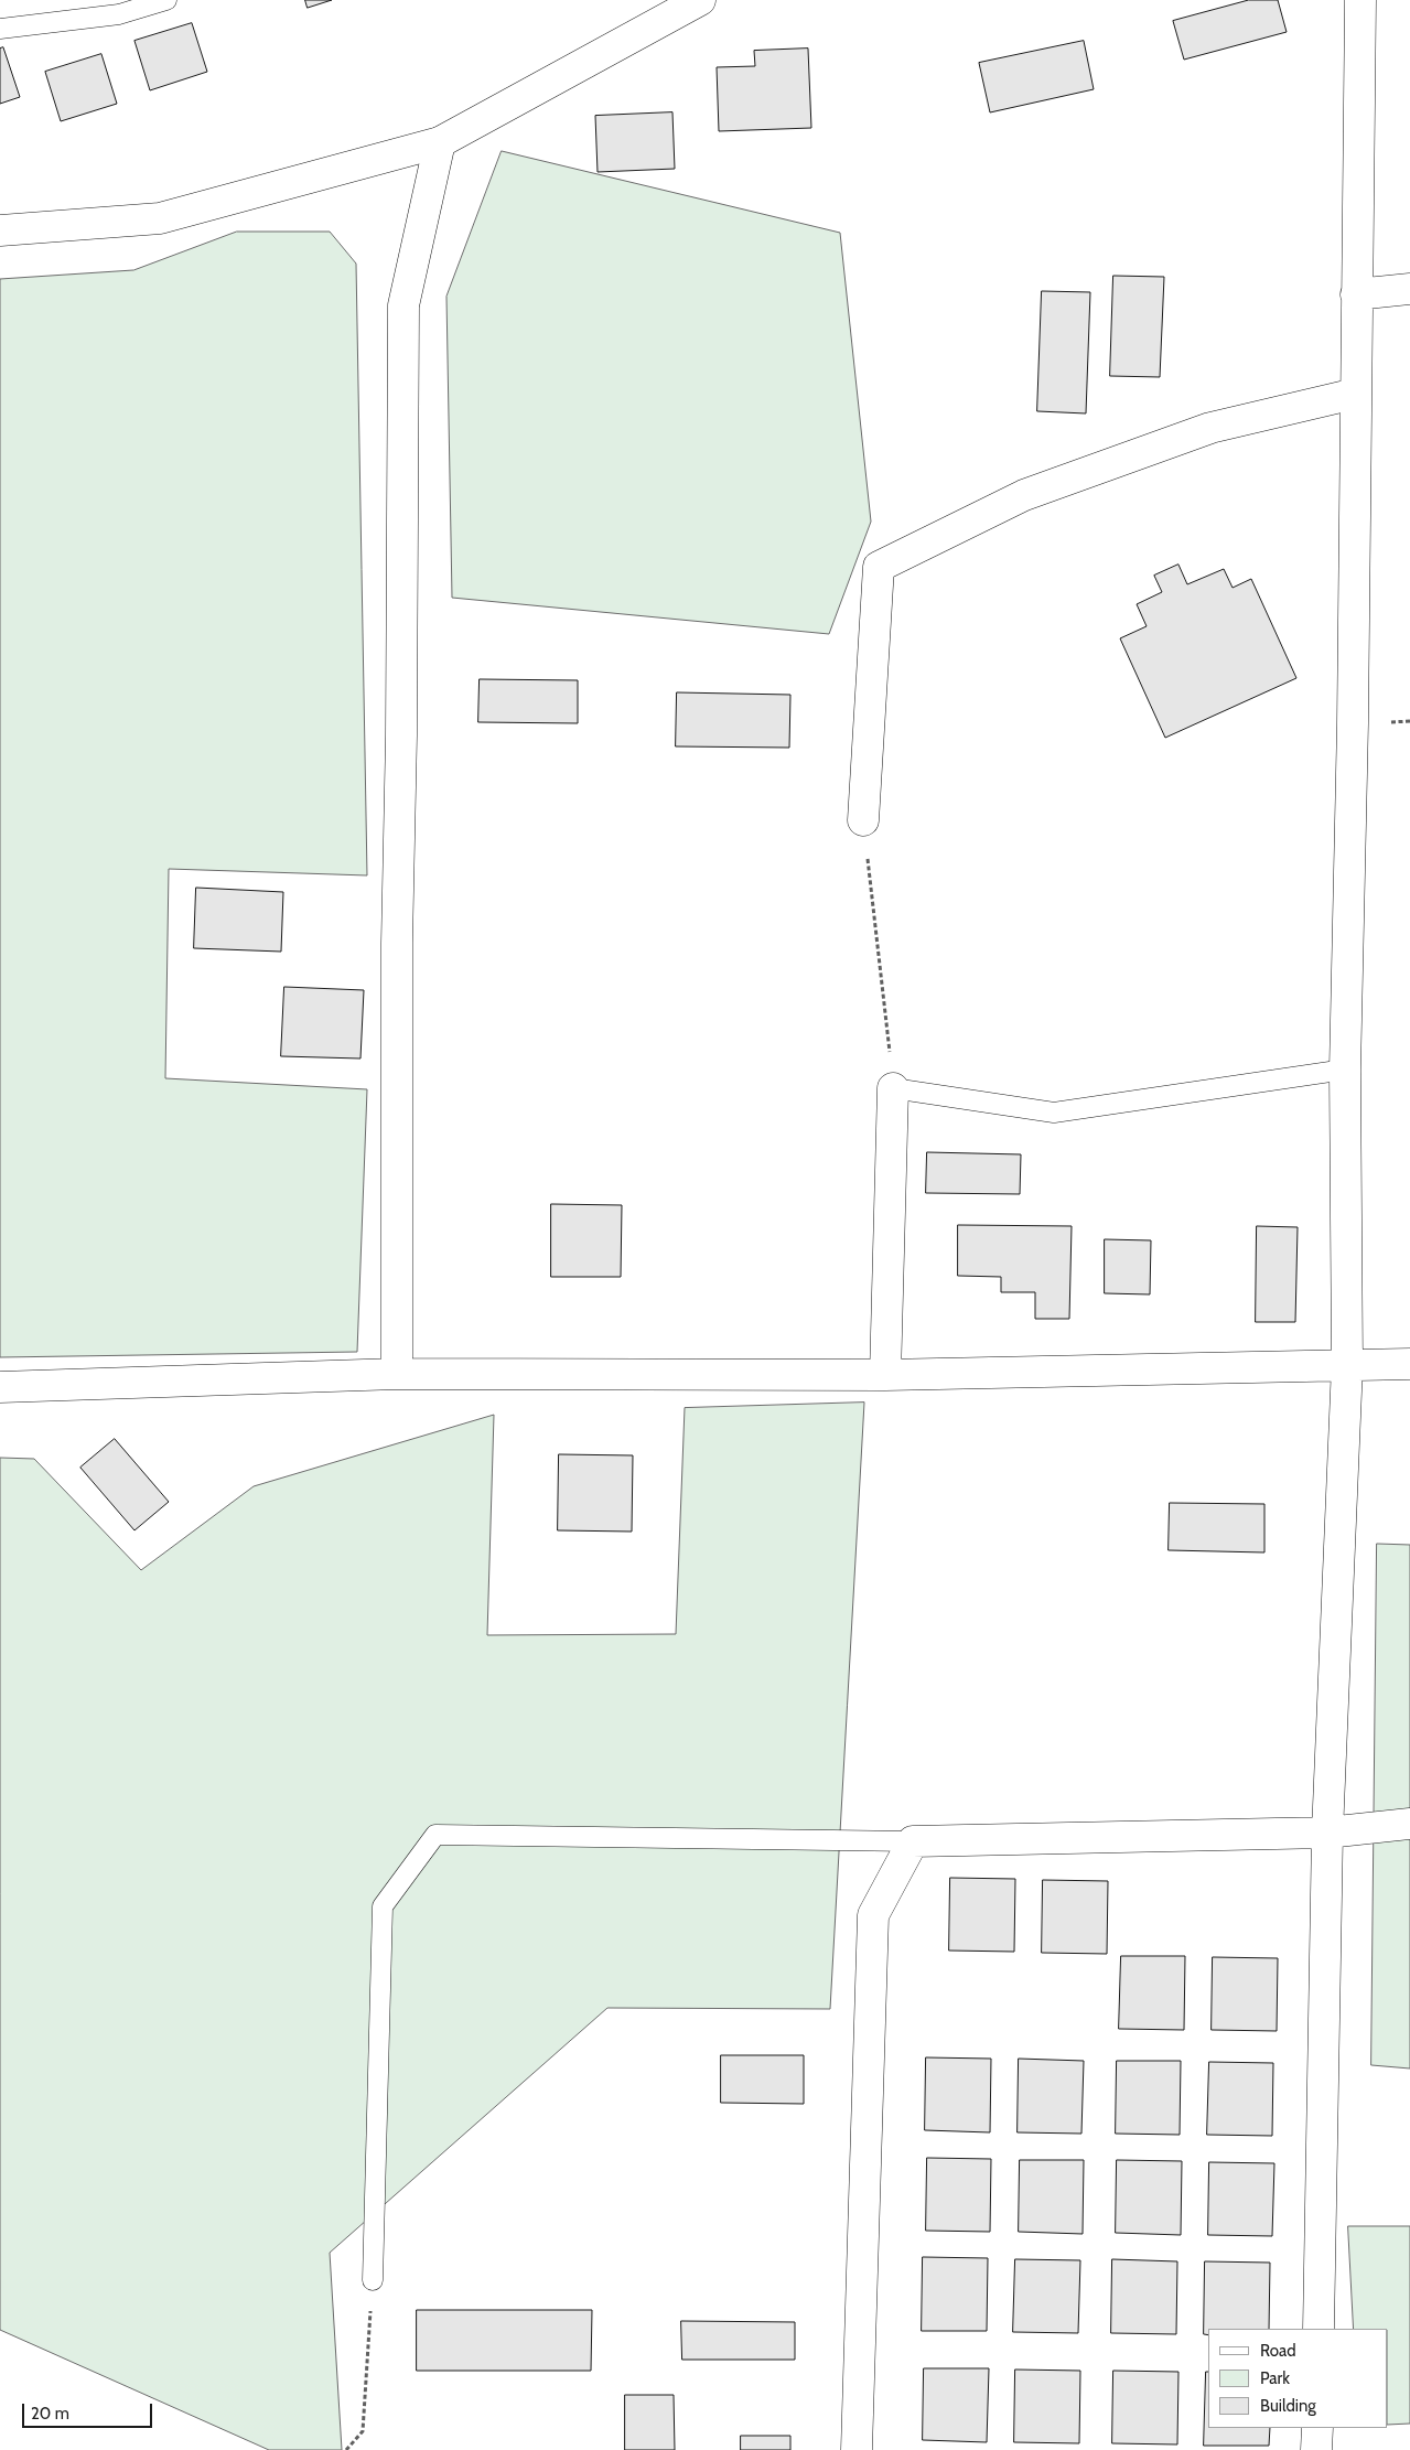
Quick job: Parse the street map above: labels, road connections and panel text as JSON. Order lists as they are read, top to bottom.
{
  "legend": ["Road", "Park", "Building"],
  "scale_bar": "20 m"
}
